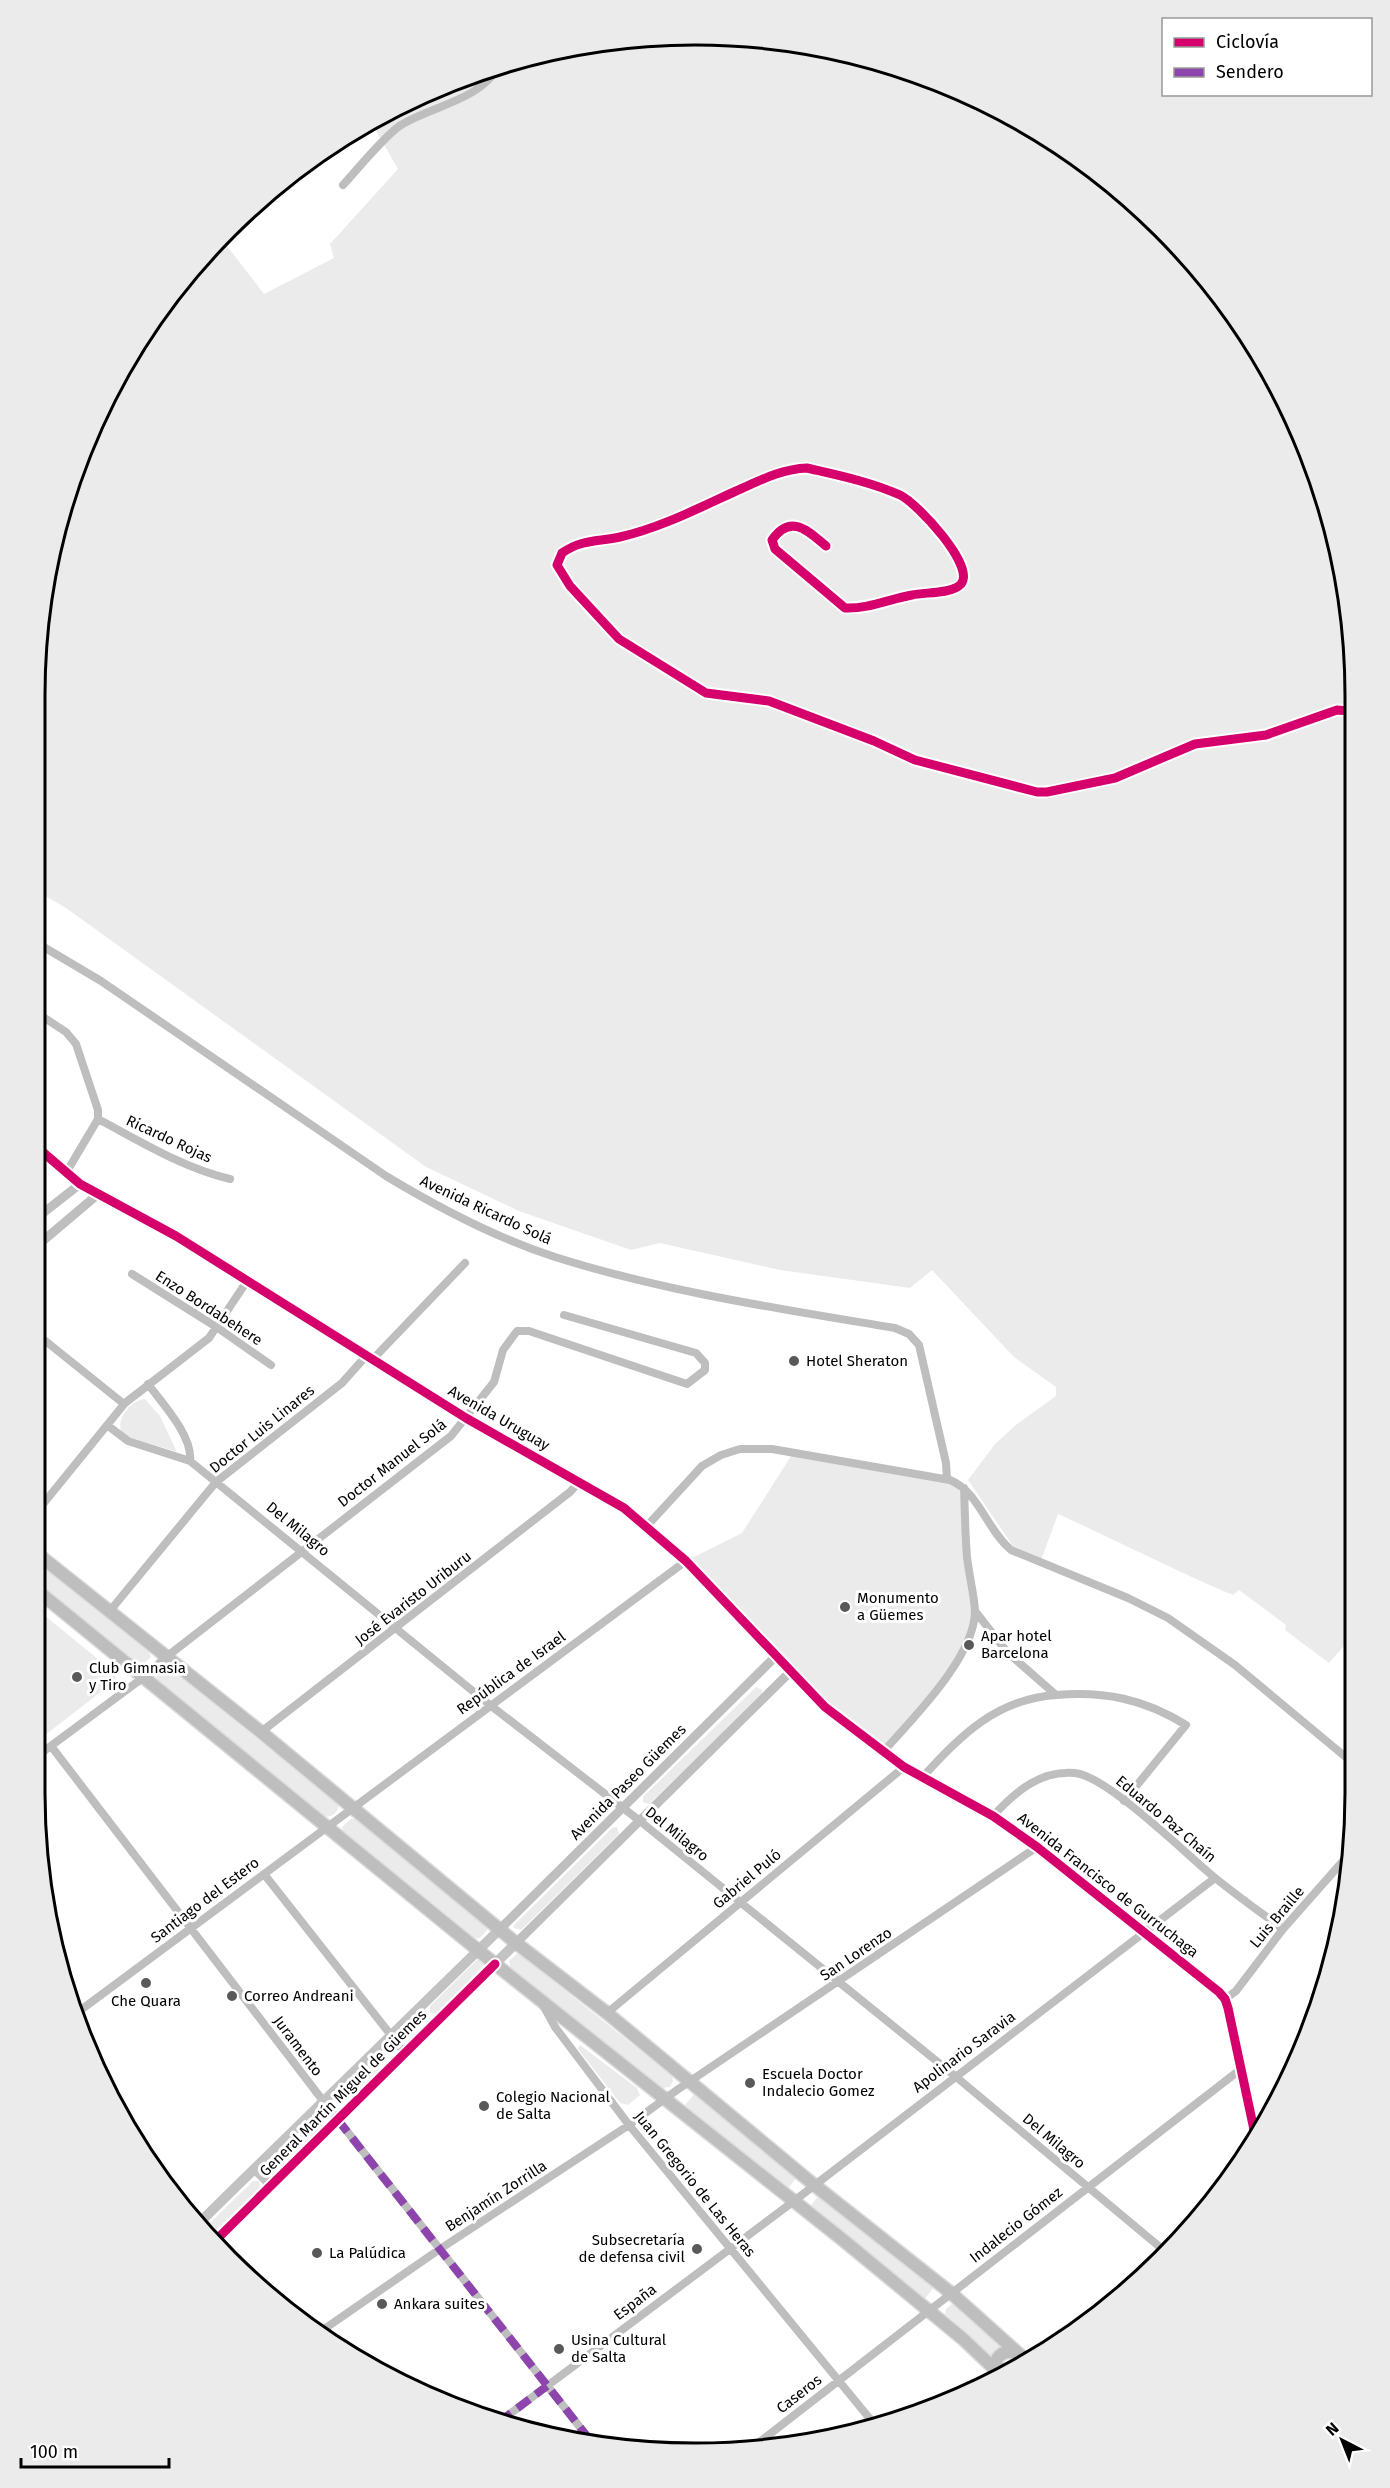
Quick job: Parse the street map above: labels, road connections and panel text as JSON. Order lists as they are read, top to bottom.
{
  "streets": {
    "main road": ["General Martín Miguel de Güemes"],
    "street": [
      "Ricardo Rojas",
      "Avenida Ricardo Solá",
      "Enzo Bordabehere",
      "Avenida Uruguay",
      "Doctor Luis Linares",
      "Doctor Manuel Solá",
      "Del Milagro",
      "José Evaristo Uriburu",
      "República de Israel",
      "Avenida Paseo Güemes",
      "Eduardo Paz Chaín",
      "Gabriel Puló",
      "Avenida Francisco de Gurruchaga",
      "Santiago del Estero",
      "Luis Braille",
      "San Lorenzo",
      "Juramento",
      "Apolinario Saravia",
      "Juan Gregorio de Las Heras",
      "Benjamín Zorrilla",
      "Indalecio Gómez",
      "España",
      "Caseros"
    ]
  },
  "crossings": [
    ["Avenida Uruguay", "Doctor Luis Linares"],
    ["Avenida Uruguay", "Doctor Manuel Solá"],
    ["Avenida Uruguay", "José Evaristo Uriburu"],
    ["Avenida Uruguay", "República de Israel"],
    ["Avenida Uruguay", "Avenida Paseo Güemes"],
    ["Avenida Uruguay", "Gabriel Puló"],
    ["Avenida Uruguay", "Avenida Francisco de Gurruchaga"],
    ["Doctor Luis Linares", "Del Milagro"],
    ["Doctor Manuel Solá", "Del Milagro"],
    ["Doctor Manuel Solá", "Juramento"],
    ["Del Milagro", "José Evaristo Uriburu"],
    ["Del Milagro", "República de Israel"],
    ["Del Milagro", "Avenida Paseo Güemes"],
    ["Del Milagro", "Gabriel Puló"],
    ["Del Milagro", "San Lorenzo"],
    ["Del Milagro", "Apolinario Saravia"],
    ["Del Milagro", "Indalecio Gómez"],
    ["República de Israel", "Santiago del Estero"],
    ["Avenida Paseo Güemes", "General Martín Miguel de Güemes"],
    ["Eduardo Paz Chaín", "Avenida Francisco de Gurruchaga"],
    ["Eduardo Paz Chaín", "Luis Braille"],
    ["Eduardo Paz Chaín", "Apolinario Saravia"],
    ["Gabriel Puló", "Avenida Francisco de Gurruchaga"],
    ["Avenida Francisco de Gurruchaga", "Luis Braille"],
    ["Avenida Francisco de Gurruchaga", "San Lorenzo"],
    ["Avenida Francisco de Gurruchaga", "Apolinario Saravia"],
    ["Santiago del Estero", "Juramento"],
    ["San Lorenzo", "Benjamín Zorrilla"],
    ["Juramento", "General Martín Miguel de Güemes"],
    ["Juramento", "Benjamín Zorrilla"],
    ["Juramento", "España"],
    ["Apolinario Saravia", "Juan Gregorio de Las Heras"],
    ["Apolinario Saravia", "España"],
    ["Juan Gregorio de Las Heras", "Benjamín Zorrilla"],
    ["Juan Gregorio de Las Heras", "Indalecio Gómez"],
    ["Juan Gregorio de Las Heras", "España"],
    ["Juan Gregorio de Las Heras", "Caseros"],
    ["Indalecio Gómez", "Caseros"]
  ],
  "places": [
    "Hotel Sheraton",
    "Monumento a Güemes",
    "Apar hotel Barcelona",
    "Club Gimnasia y Tiro",
    "Che Quara",
    "Correo Andreani",
    "Escuela Doctor Indalecio Gomez",
    "Colegio Nacional de Salta",
    "Subsecretaría de defensa civil",
    "La Palúdica",
    "Ankara suites",
    "Usina Cultural de Salta"
  ],
  "legend": ["Ciclovía", "Sendero"],
  "scale_bar": "100 m",
  "north": "top left"
}
